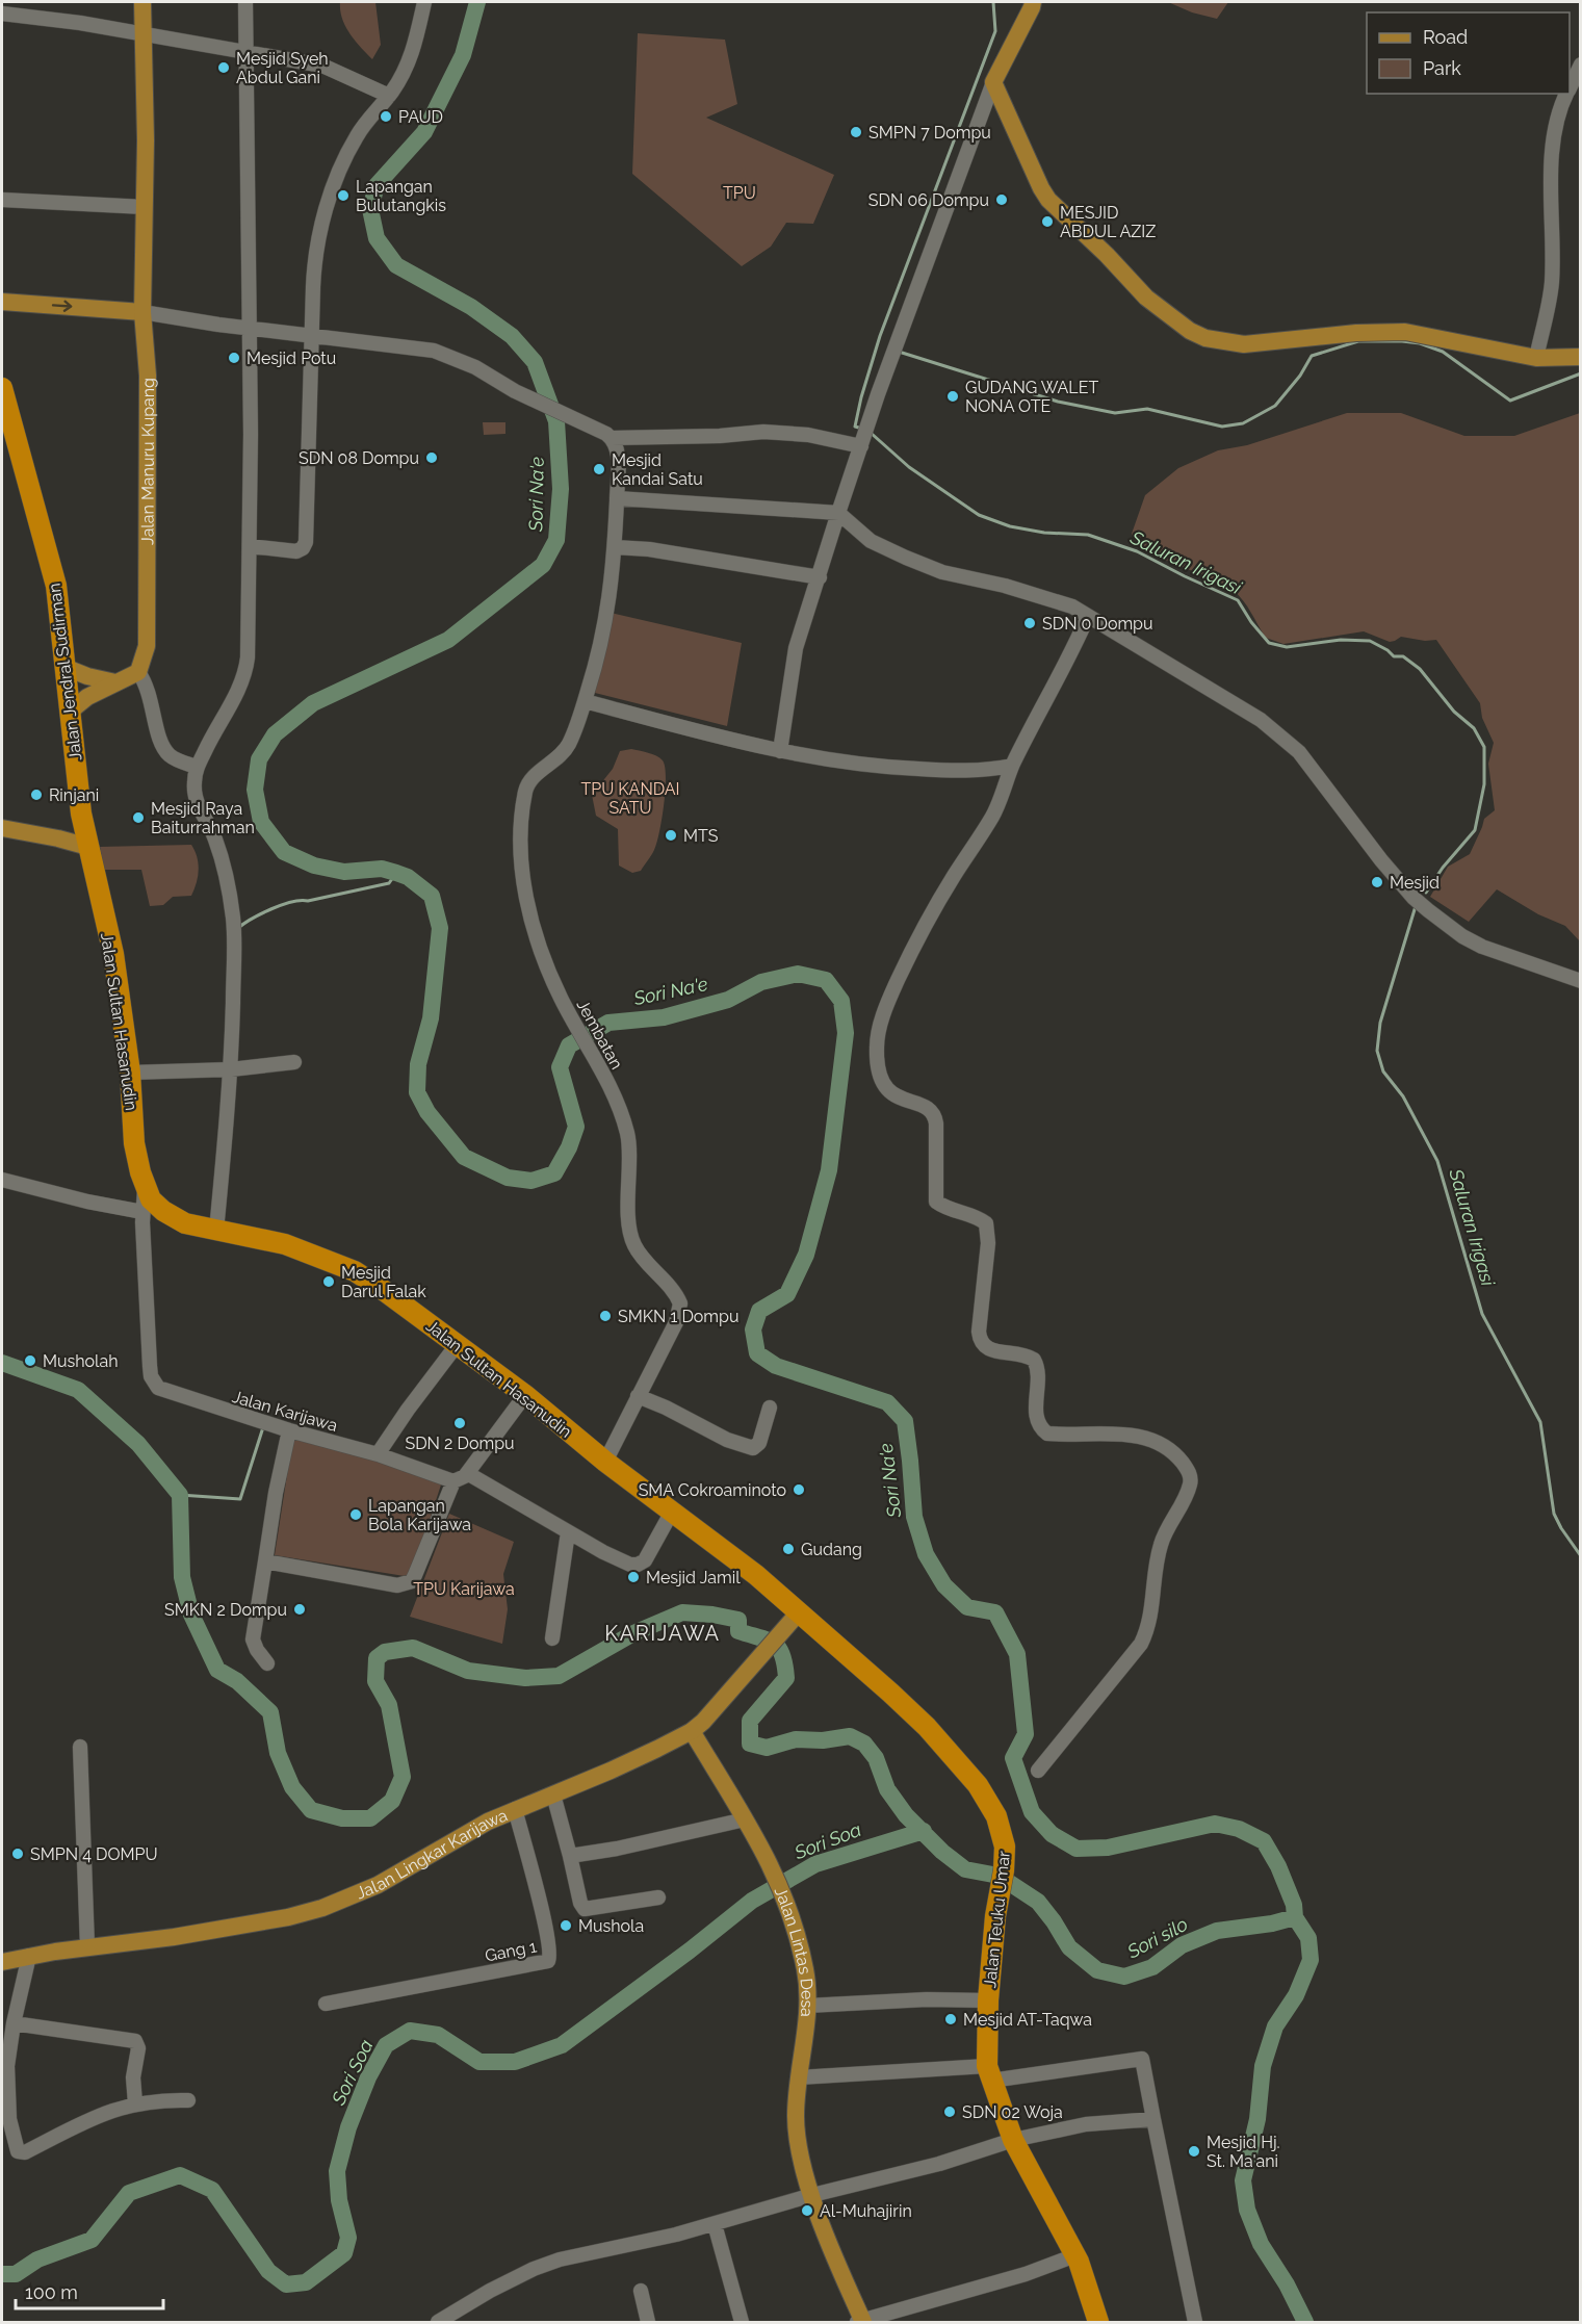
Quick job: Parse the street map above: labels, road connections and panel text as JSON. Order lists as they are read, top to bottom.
{
  "streets": {
    "highway": ["Jalan Jendral Sudirman", "Jalan Sultan Hasanudin", "Jalan Teuku Umar"],
    "main road": ["Jalan Manuru Kupang", "Jalan Lingkar Karijawa", "Jalan Lintas Desa"],
    "street": ["Jembatan", "Jalan Karijawa", "Gang 1"]
  },
  "crossings": [
    ["Jalan Jendral Sudirman", "Jalan Sultan Hasanudin"],
    ["Jalan Sultan Hasanudin", "Jalan Karijawa"],
    ["Jalan Sultan Hasanudin", "Jalan Lingkar Karijawa"],
    ["Jalan Sultan Hasanudin", "Jalan Teuku Umar"],
    ["Jalan Lingkar Karijawa", "Jalan Teuku Umar"],
    ["Jalan Lingkar Karijawa", "Gang 1"],
    ["Jalan Lingkar Karijawa", "Jalan Lintas Desa"]
  ],
  "districts": ["KARIJAWA"],
  "water": [
    "Sori Na'e",
    "Saluran Irigasi",
    "Sori Soa",
    "Sori silo"
  ],
  "parks": ["TPU", "TPU KANDAI SATU", "TPU Karijawa"],
  "places": [
    "Mesjid Syeh Abdul Gani",
    "PAUD",
    "SMPN 7 Dompu",
    "Lapangan Bulutangkis",
    "SDN 06 Dompu",
    "MESJID ABDUL AZIZ",
    "Mesjid Potu",
    "GUDANG WALET NONA OTE",
    "SDN 08 Dompu",
    "Mesjid Kandai Satu",
    "SDN 0 Dompu",
    "Rinjani",
    "Mesjid Raya Baiturrahman",
    "MTS",
    "Mesjid",
    "Mesjid Darul Falak",
    "SMKN 1 Dompu",
    "Musholah",
    "SDN 2 Dompu",
    "SMA Cokroaminoto",
    "Lapangan Bola Karijawa",
    "Gudang",
    "Mesjid Jamil",
    "SMKN 2 Dompu",
    "SMPN 4 DOMPU",
    "Mushola",
    "Mesjid AT-Taqwa",
    "SDN 02 Woja",
    "Mesjid Hj. St. Ma'ani",
    "Al-Muhajirin"
  ],
  "legend": ["Road", "Park"],
  "scale_bar": "100 m"
}
